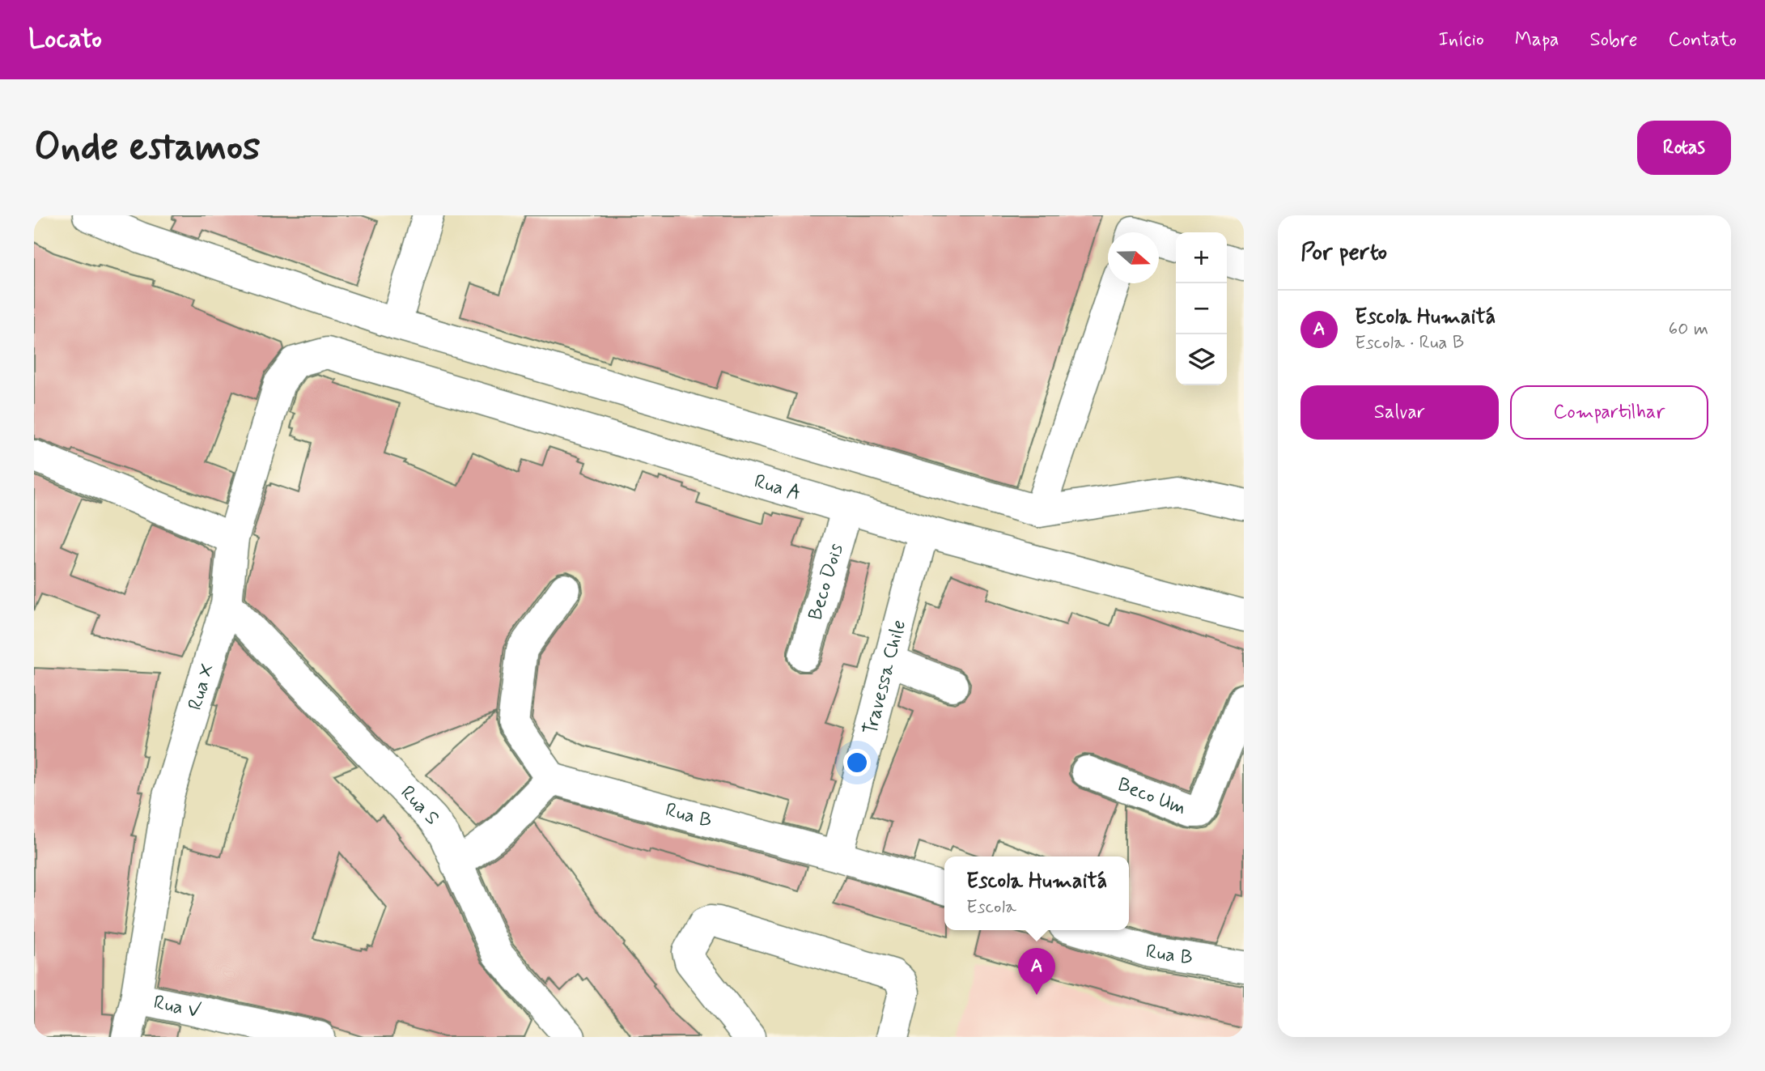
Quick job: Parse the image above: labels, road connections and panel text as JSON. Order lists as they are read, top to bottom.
{
  "streets": {
    "street": [
      "Rua A",
      "Beco Dois",
      "Travessa Chile",
      "Rua X",
      "Beco Um",
      "Rua S",
      "Rua B",
      "Rua V"
    ]
  },
  "crossings": [
    ["Rua A", "Beco Dois"],
    ["Rua A", "Travessa Chile"],
    ["Rua A", "Rua X"],
    ["Travessa Chile", "Rua B"],
    ["Rua X", "Rua S"],
    ["Rua X", "Rua V"]
  ],
  "north": "right",
  "page": {
    "header": "Locato",
    "nav": [
      "Início",
      "Mapa",
      "Sobre",
      "Contato"
    ],
    "buttons": [
      "Rotas",
      ["Salvar", "Compartilhar"]
    ],
    "title": "Onde estamos",
    "heading": "Por perto",
    "map_buttons": ["+", "−"],
    "list": [
      {
        "mark": "A",
        "name": "Escola Humaitá",
        "note": "Escola · Rua B",
        "value": "60 m"
      }
    ],
    "popup": ["Escola Humaitá", "Escola"],
    "pins": "A"
  }
}
